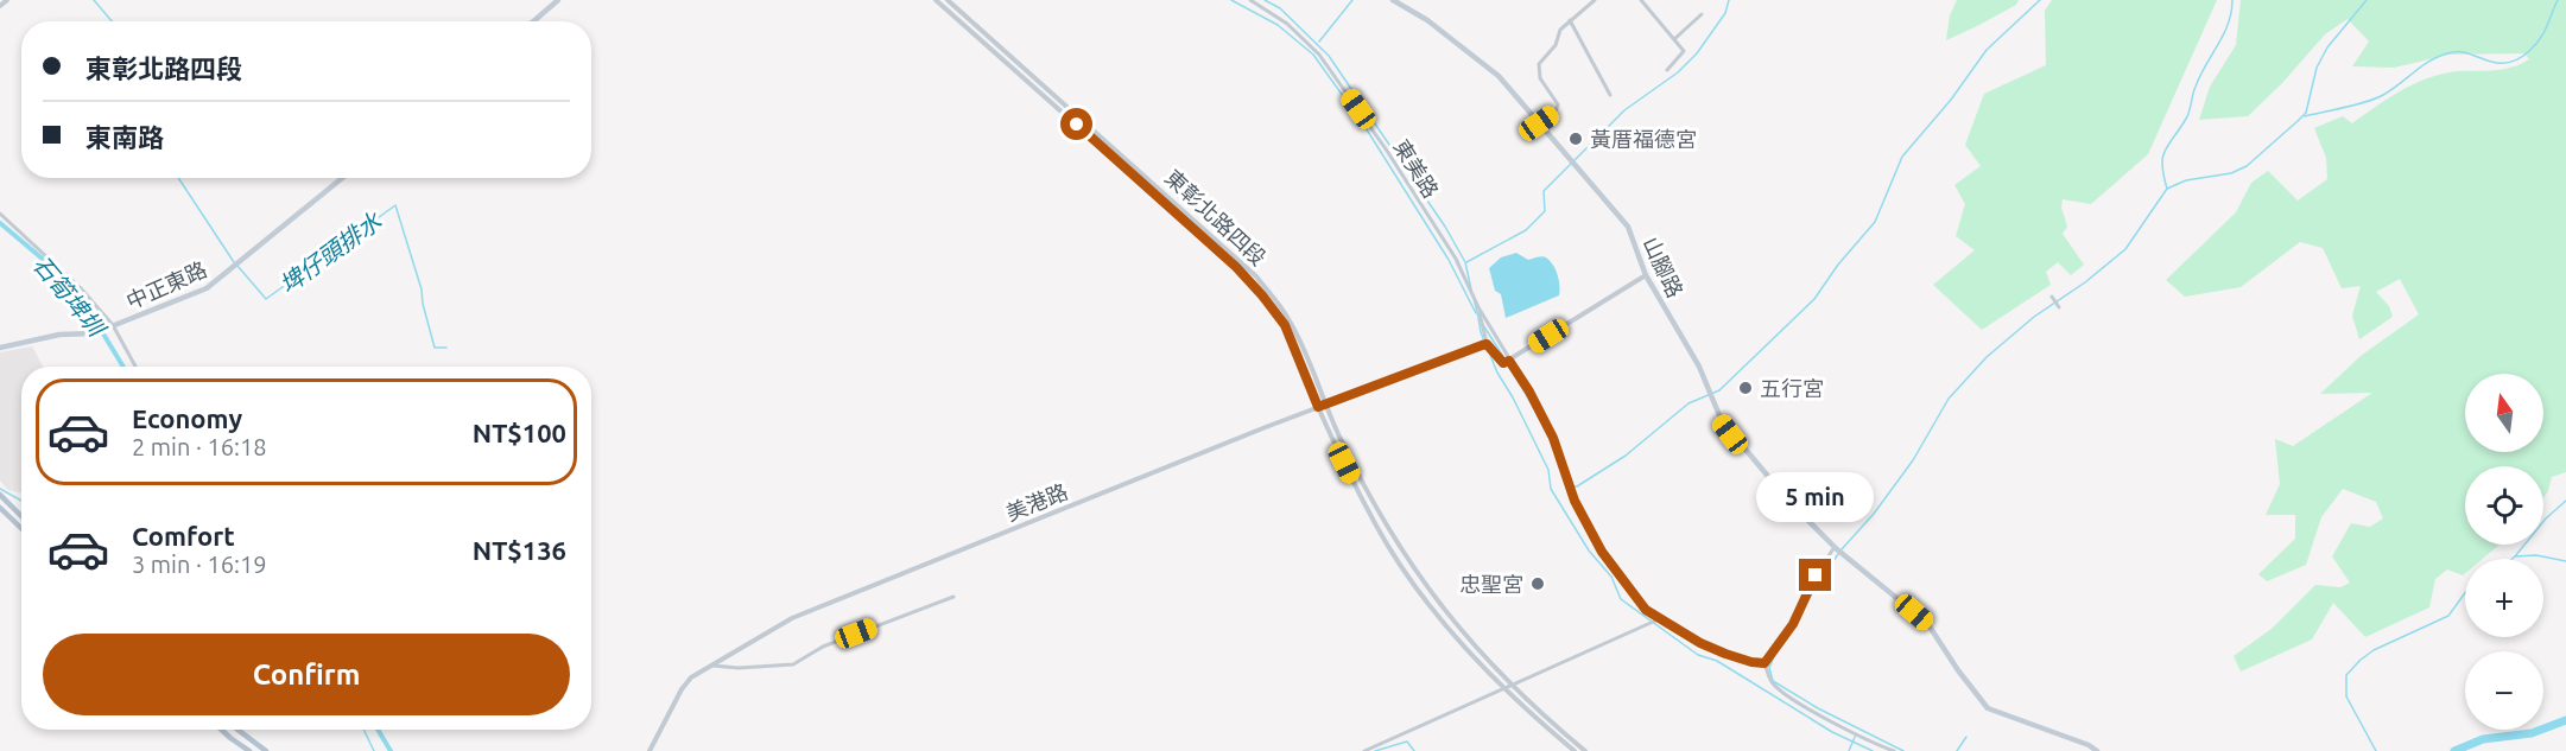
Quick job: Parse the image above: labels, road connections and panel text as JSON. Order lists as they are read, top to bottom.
{
  "streets": {
    "main road": ["山腳路", "中正東路"],
    "street": ["東美路", "東彰北路四段", "美港路"]
  },
  "crossings": [
    ["東彰北路四段", "美港路"]
  ],
  "water": ["埤仔頭排水", "石筍埤圳"],
  "places": ["黃厝福德宮", "五行宮", "忠聖宮"],
  "north": "top",
  "page": {
    "banner": ["東彰北路四段", "東南路"],
    "map_buttons": ["+", "−"],
    "list": [
      {
        "name": "Economy",
        "note": "2 min · 16:18",
        "value": "NT$100"
      },
      {
        "name": "Comfort",
        "note": "3 min · 16:19",
        "value": "NT$136"
      }
    ],
    "bubble": "5 min",
    "buttons": "Confirm"
  }
}
